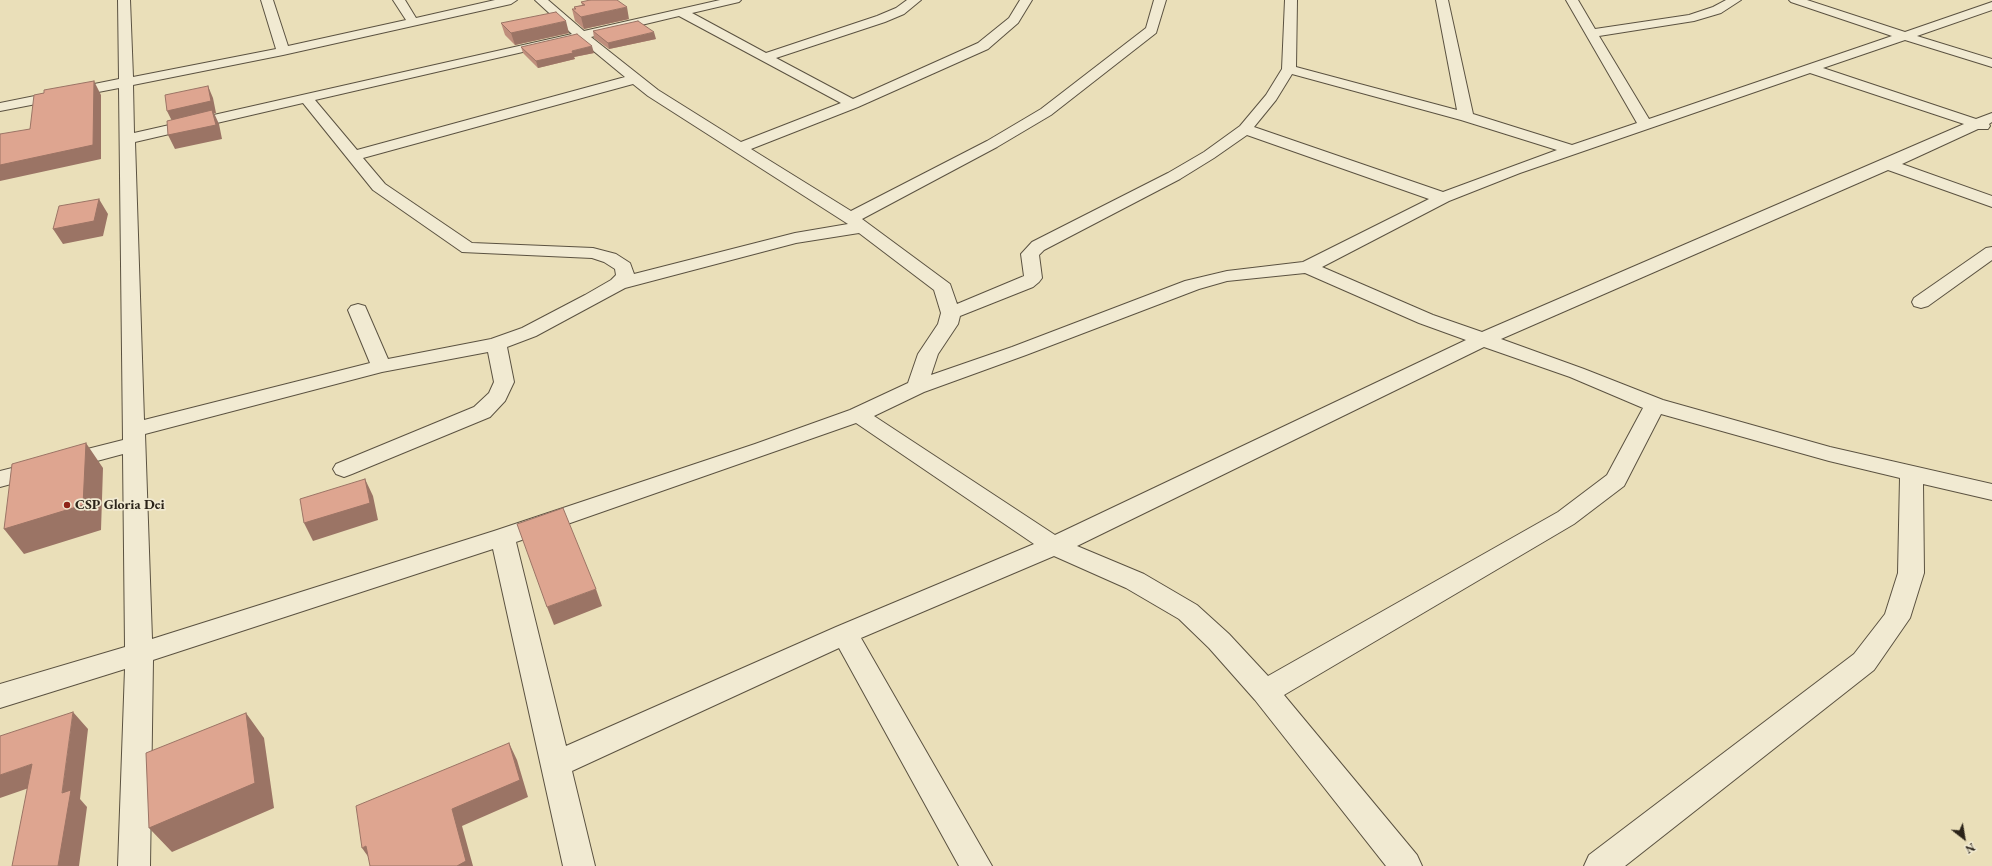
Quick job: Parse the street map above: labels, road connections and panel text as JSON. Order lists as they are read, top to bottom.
{
  "places": ["CSP Gloria Dei"],
  "north": "bottom right"
}
